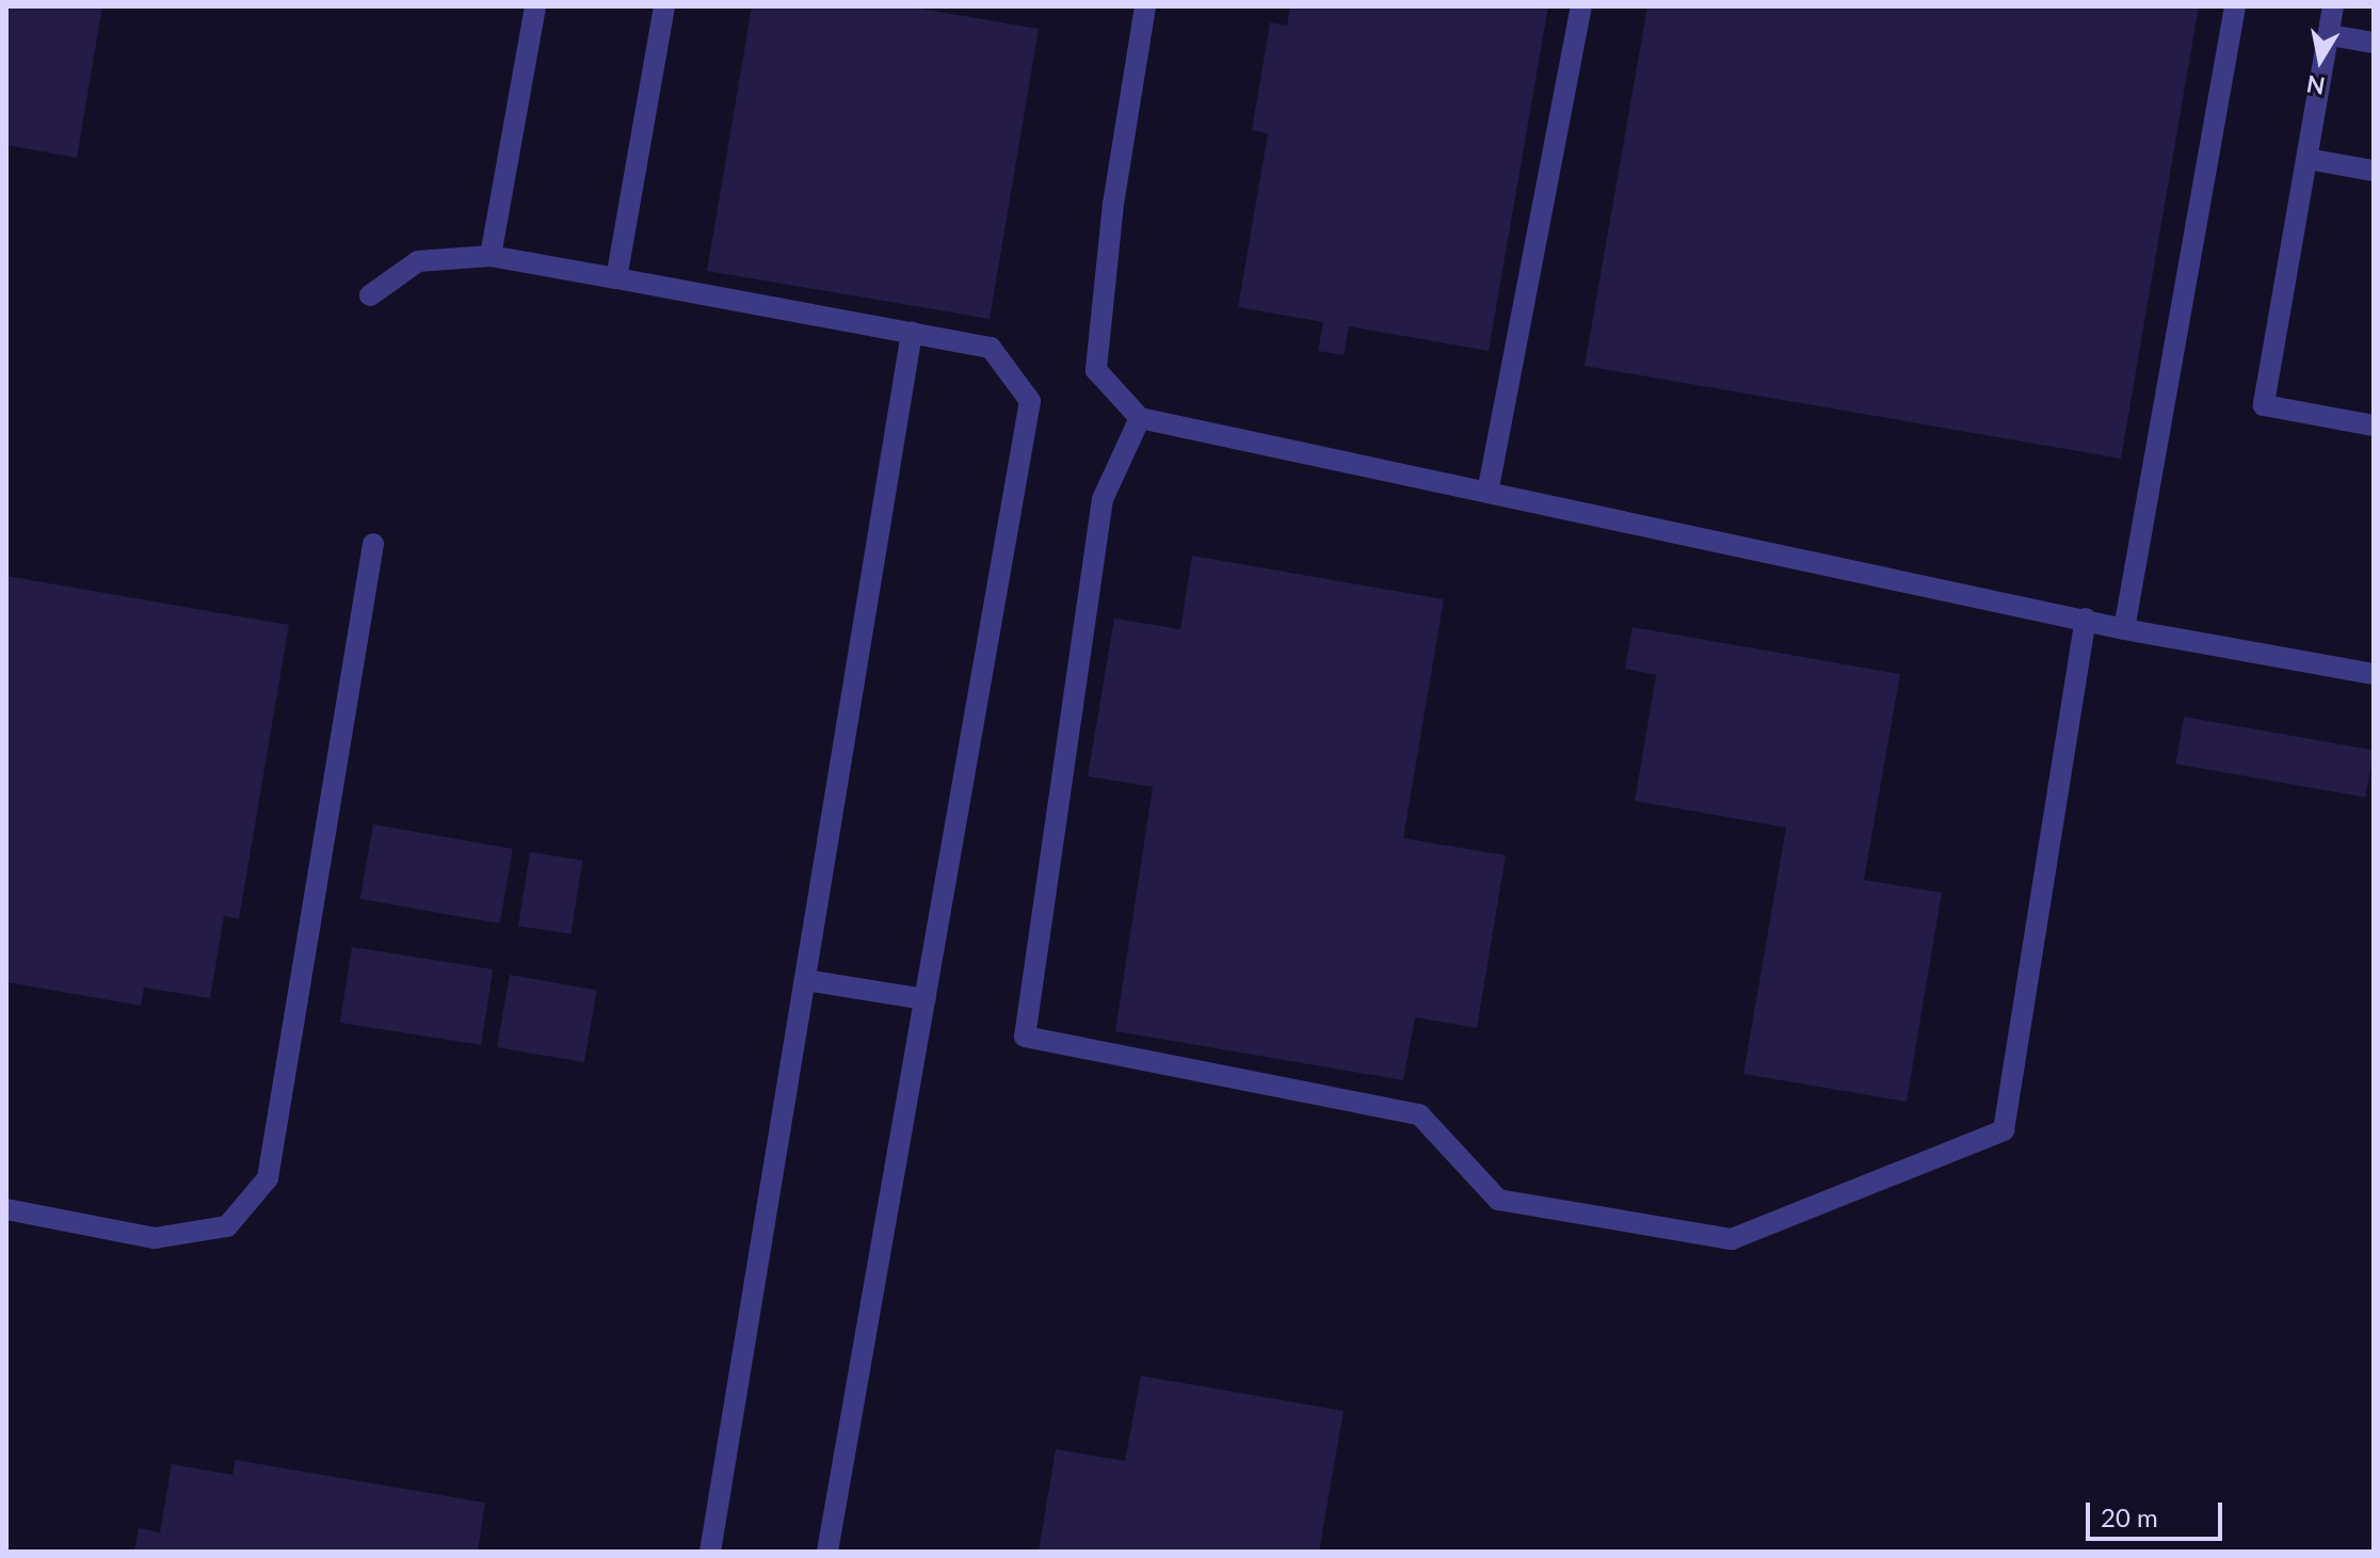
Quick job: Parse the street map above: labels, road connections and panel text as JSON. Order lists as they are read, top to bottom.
{
  "scale_bar": "20 m",
  "north": "bottom"
}
